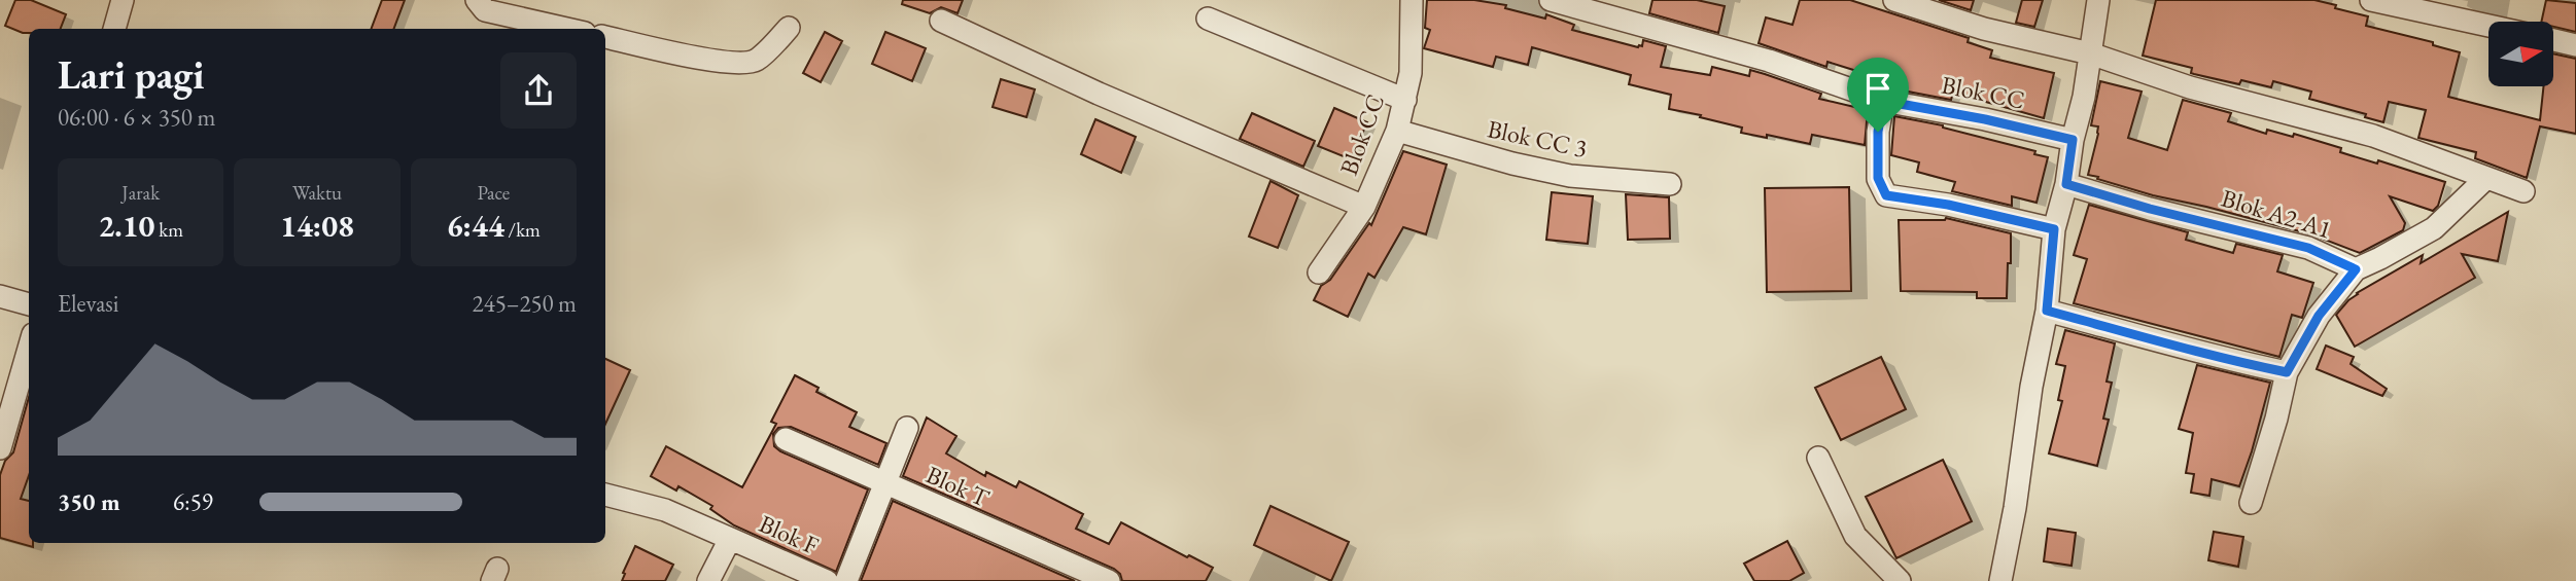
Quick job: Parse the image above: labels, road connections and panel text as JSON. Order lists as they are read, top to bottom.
{
  "streets": {
    "street": [
      "Blok CC",
      "Blok CC 3",
      "Blok A2-A1",
      "Blok T",
      "Blok F"
    ]
  },
  "crossings": [
    ["Blok CC", "Blok CC 3"]
  ],
  "north": "right",
  "page": {
    "heading": ["Lari pagi", "06:00 · 6 × 350 m"],
    "stats": [
      ["Jarak", "2.10 km"],
      ["Waktu", "14:08"],
      ["Pace", "6:44 /km"]
    ],
    "chart": ["Elevasi", "245–250 m"],
    "list": [
      {
        "name": "350 m",
        "note": "6:59"
      }
    ]
  }
}
